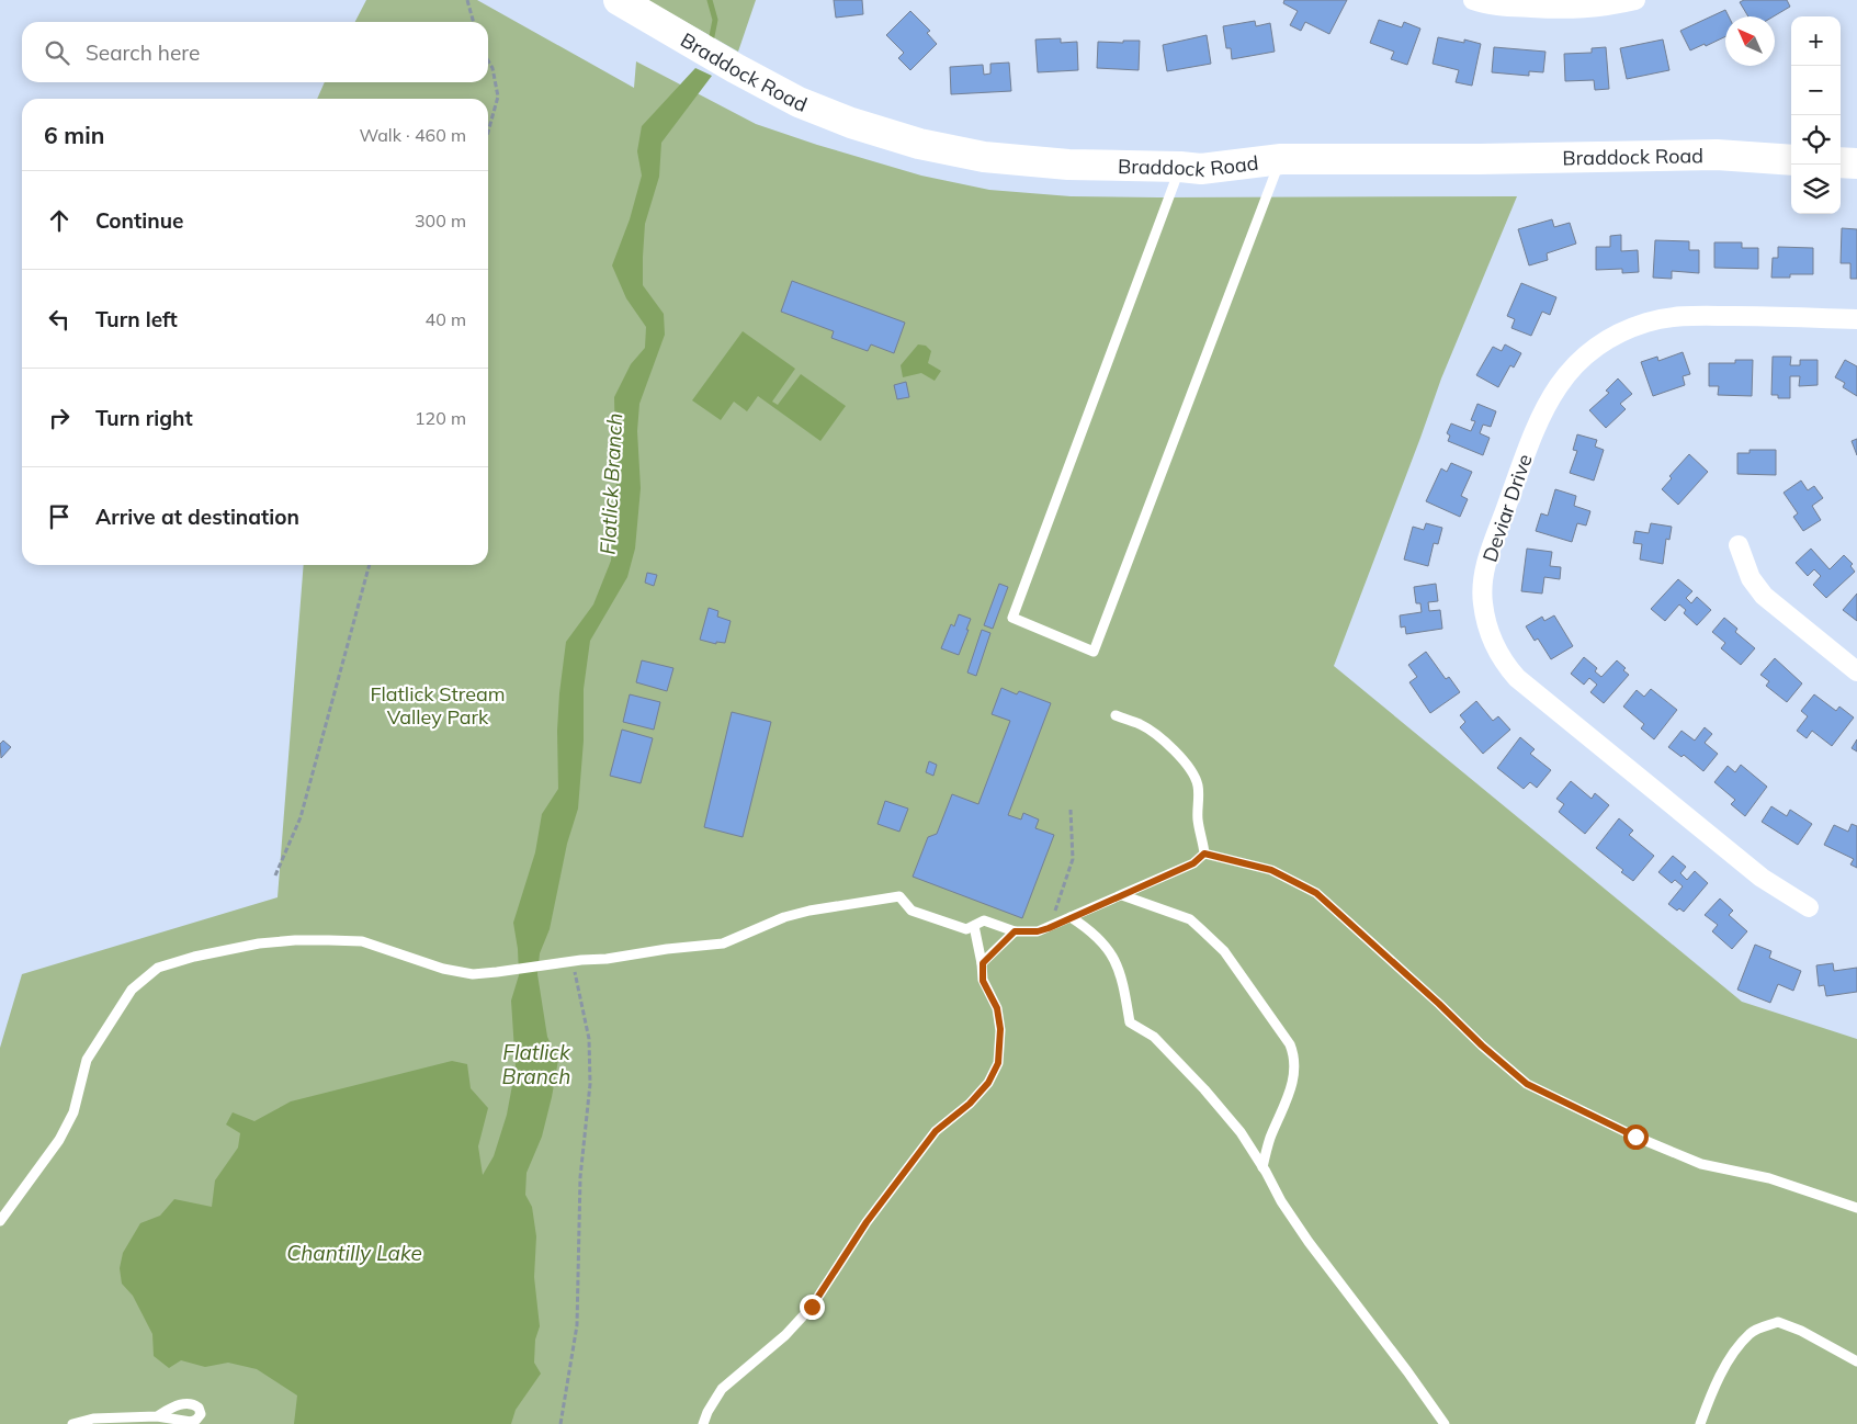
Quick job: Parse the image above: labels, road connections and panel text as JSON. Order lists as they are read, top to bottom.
{
  "streets": {
    "main road": ["Braddock Road"],
    "street": ["Deviar Drive"]
  },
  "water": ["Flatlick Branch", "Chantilly Lake"],
  "parks": ["Flatlick Stream Valley Park"],
  "north": "top left",
  "page": {
    "map_buttons": ["+", "−"],
    "search": "Search here",
    "heading": ["6 min", "Walk · 460 m"],
    "list": [
      ["Continue", "300 m"],
      ["Turn left", "40 m"],
      ["Turn right", "120 m"],
      "Arrive at destination"
    ]
  }
}
